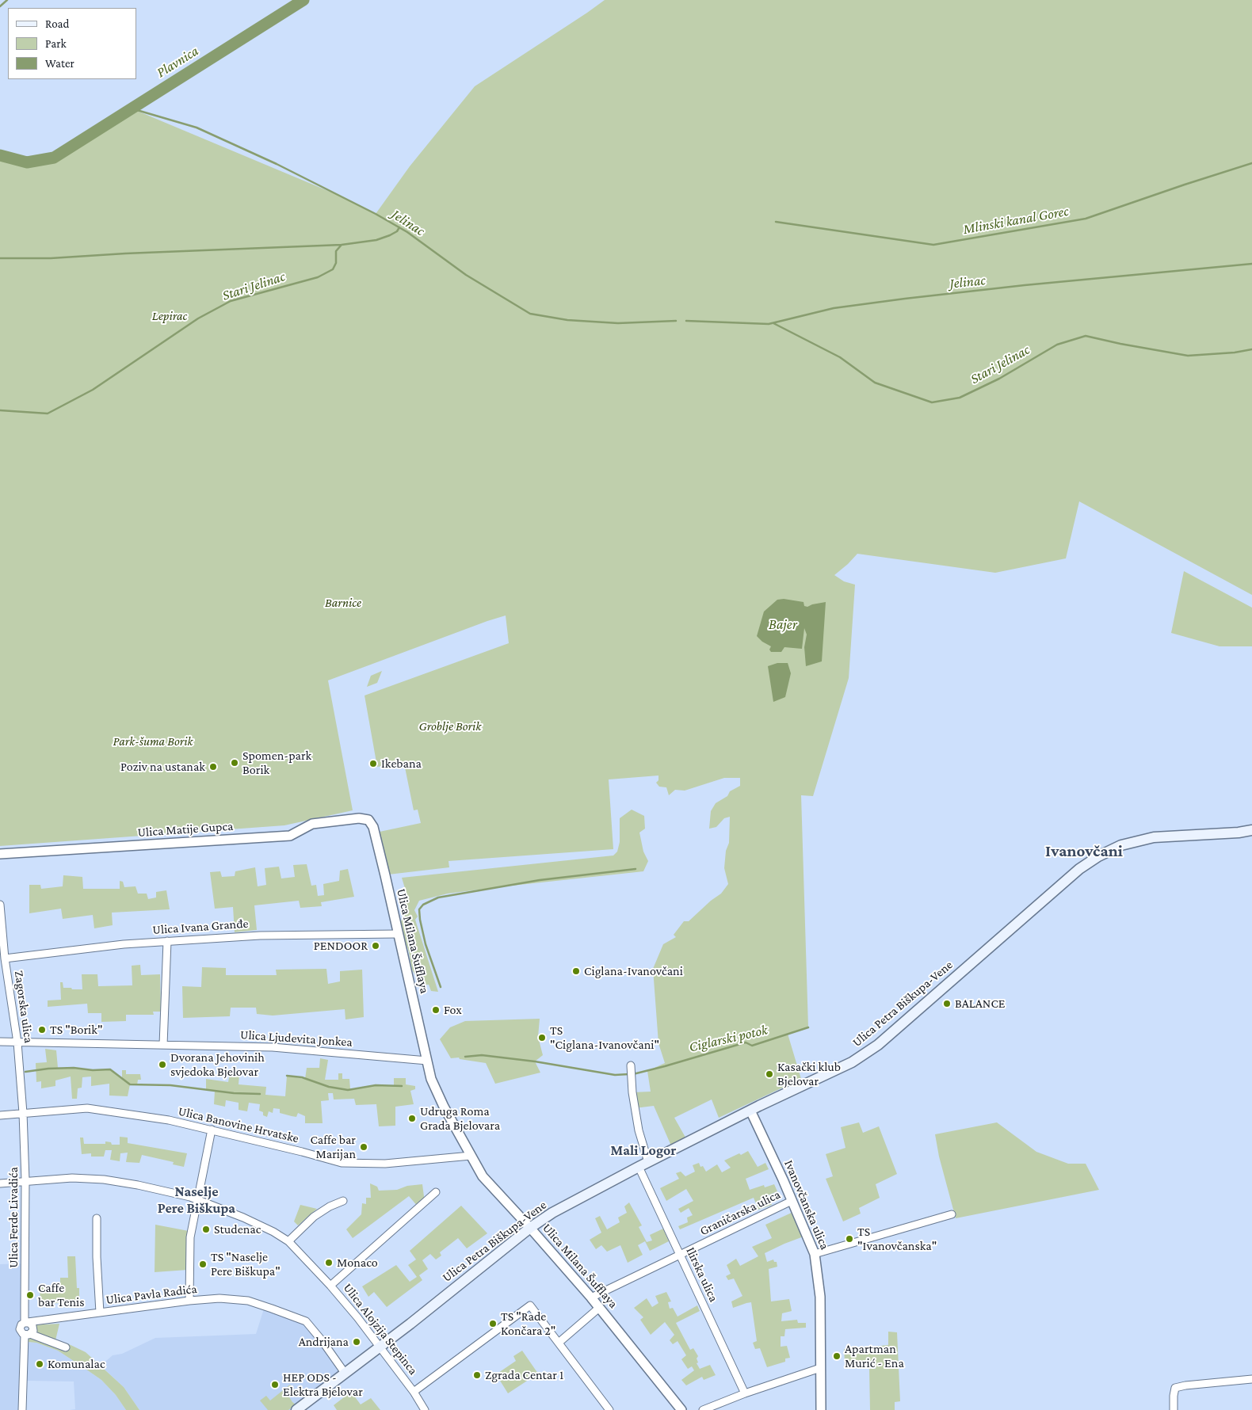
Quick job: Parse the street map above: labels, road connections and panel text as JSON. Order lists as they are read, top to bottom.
{
  "streets": {
    "main road": ["Ulica Petra Biškupa-Vene"],
    "street": [
      "Ulica Matije Gupca",
      "Ulica Ivana Granđe",
      "Ulica Milana Šufflaya",
      "Zagorska ulica",
      "Ulica Ljudevita Jonkea",
      "Ulica Banovine Hrvatske",
      "Ivanovčanska ulica",
      "Graničarska ulica",
      "Ulica Ferde Livadića",
      "Ilirska ulica",
      "Ulica Pavla Radića",
      "Ulica Alojzija Stepinca"
    ]
  },
  "crossings": [
    ["Ulica Matije Gupca", "Ulica Milana Šufflaya"],
    ["Ulica Ivana Granđe", "Ulica Milana Šufflaya"],
    ["Ulica Ivana Granđe", "Zagorska ulica"],
    ["Ulica Milana Šufflaya", "Ulica Petra Biškupa-Vene"],
    ["Ulica Milana Šufflaya", "Ulica Ljudevita Jonkea"],
    ["Ulica Milana Šufflaya", "Ulica Banovine Hrvatske"],
    ["Ulica Milana Šufflaya", "Graničarska ulica"],
    ["Ulica Petra Biškupa-Vene", "Ivanovčanska ulica"],
    ["Ulica Petra Biškupa-Vene", "Ilirska ulica"],
    ["Ulica Petra Biškupa-Vene", "Ulica Pavla Radića"],
    ["Ulica Petra Biškupa-Vene", "Ulica Alojzija Stepinca"],
    ["Zagorska ulica", "Ulica Ljudevita Jonkea"],
    ["Zagorska ulica", "Ulica Banovine Hrvatske"],
    ["Zagorska ulica", "Ulica Ferde Livadića"],
    ["Ulica Banovine Hrvatske", "Ulica Ferde Livadića"],
    ["Ivanovčanska ulica", "Graničarska ulica"],
    ["Graničarska ulica", "Ilirska ulica"],
    ["Ulica Ferde Livadića", "Ulica Pavla Radića"],
    ["Ulica Ferde Livadića", "Ulica Alojzija Stepinca"]
  ],
  "districts": ["Ivanovčani", "Mali Logor", "Naselje Pere Biškupa"],
  "water": [
    "Plavnica",
    "Mlinski kanal Gorec",
    "Jelinac",
    "Stari Jelinac",
    "Bajer",
    "Ciglarski potok"
  ],
  "parks": [
    "Lepirac",
    "Barnice",
    "Groblje Borik",
    "Park-šuma Borik"
  ],
  "places": [
    "Spomen-park Borik",
    "Ikebana",
    "Poziv na ustanak",
    "PENDOOR",
    "Ciglana-Ivanovčani",
    "BALANCE",
    "Fox",
    "TS \"Borik\"",
    "TS \"Ciglana-Ivanovčani\"",
    "Dvorana Jehovinih svjedoka Bjelovar",
    "Kasački klub Bjelovar",
    "Udruga Roma Grada Bjelovara",
    "Caffe bar Marijan",
    "Studenac",
    "TS \"Ivanovčanska\"",
    "Monaco",
    "TS \"Naselje Pere Biškupa\"",
    "Caffe bar Tenis",
    "TS \"Rade Končara 2\"",
    "Andrijana",
    "Apartman Murić - Ena",
    "Komunalac",
    "Zgrada Centar 1",
    "HEP ODS - Elektra Bjelovar"
  ],
  "legend": ["Road", "Park", "Water"]
}
